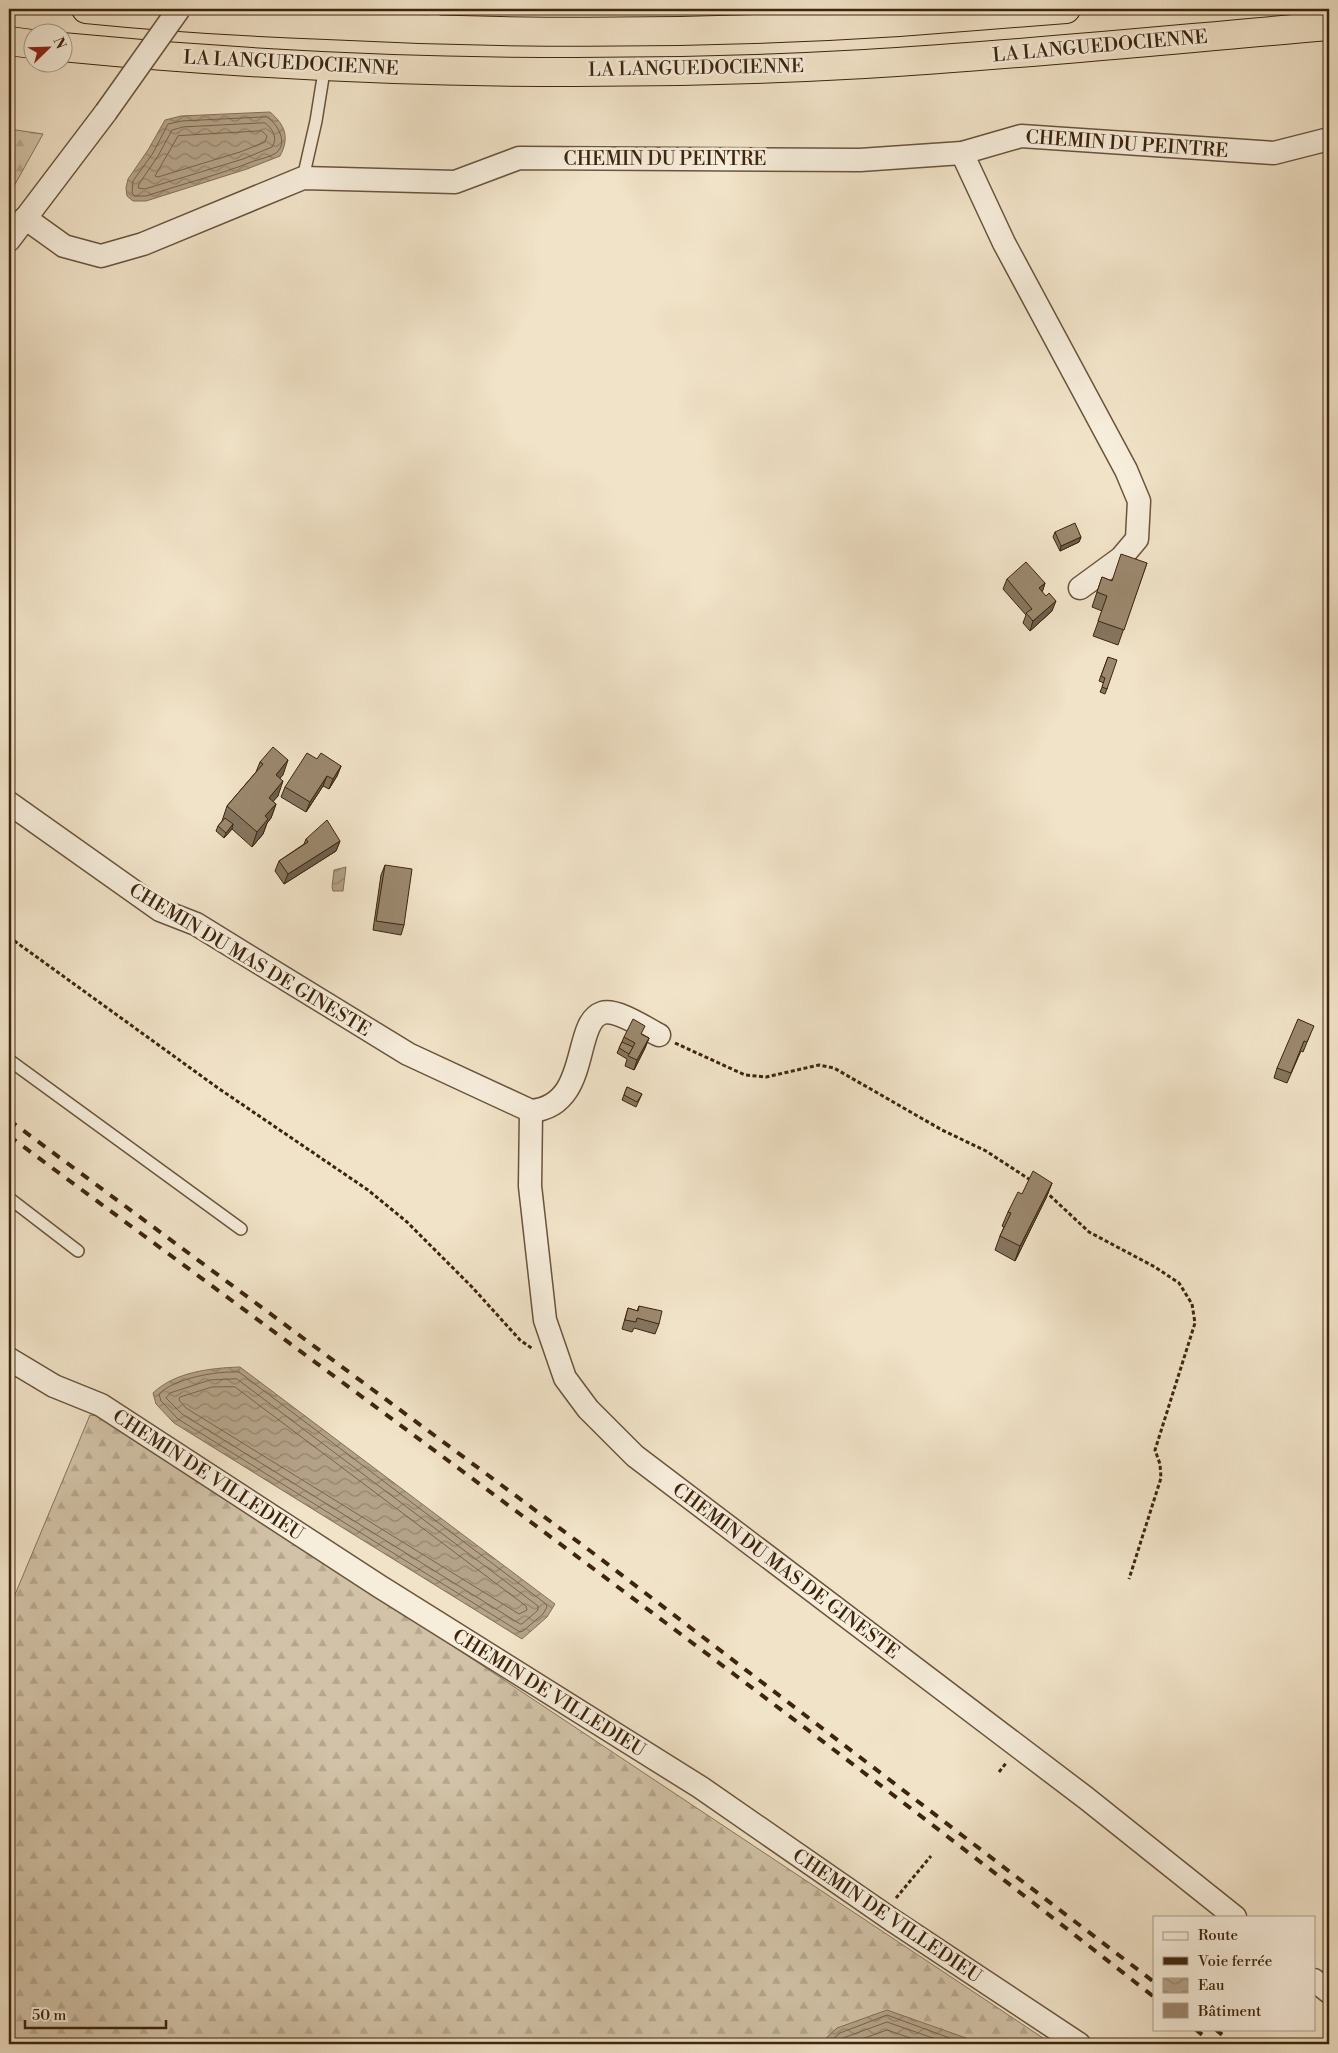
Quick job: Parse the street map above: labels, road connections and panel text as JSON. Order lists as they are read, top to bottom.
{
  "streets": {
    "highway": ["LA LANGUEDOCIENNE"],
    "street": ["CHEMIN DU PEINTRE", "CHEMIN DU MAS DE GINESTE", "CHEMIN DE VILLEDIEU"]
  },
  "legend": [
    "Route",
    "Voie ferrée",
    "Eau",
    "Bâtiment"
  ],
  "scale_bar": "50 m",
  "north": "top right"
}
